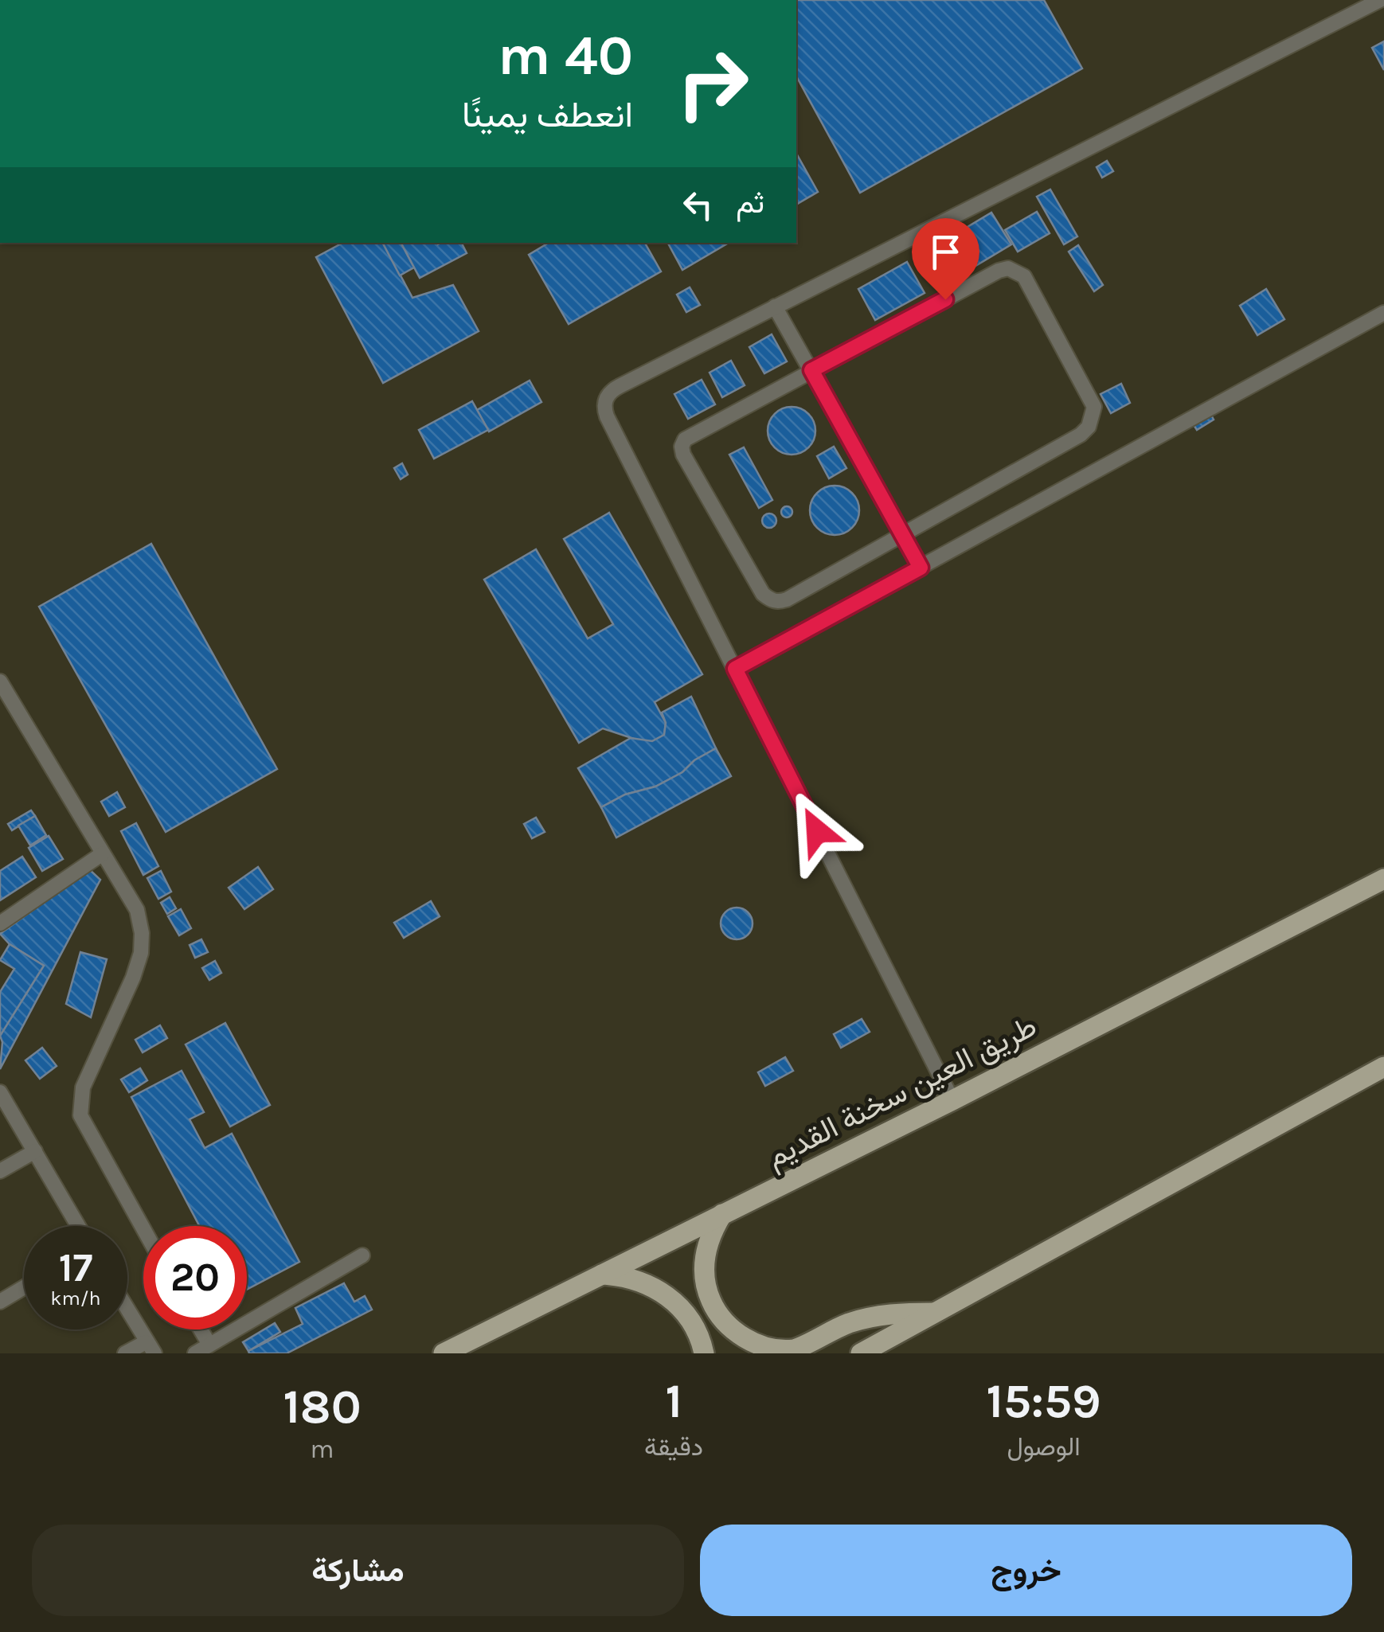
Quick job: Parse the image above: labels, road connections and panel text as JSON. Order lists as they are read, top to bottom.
{
  "streets": {
    "main road": ["طريق العين سخنة القديم"]
  },
  "page": {
    "turn": ["40 m", "انعطف يمينًا"],
    "then": "ثم",
    "speed": "17 km/h",
    "limit": "20",
    "eta": [
      "15:59",
      "الوصول",
      "1",
      "دقيقة",
      "180",
      "m"
    ],
    "buttons": ["خروج", "مشاركة"]
  }
}
